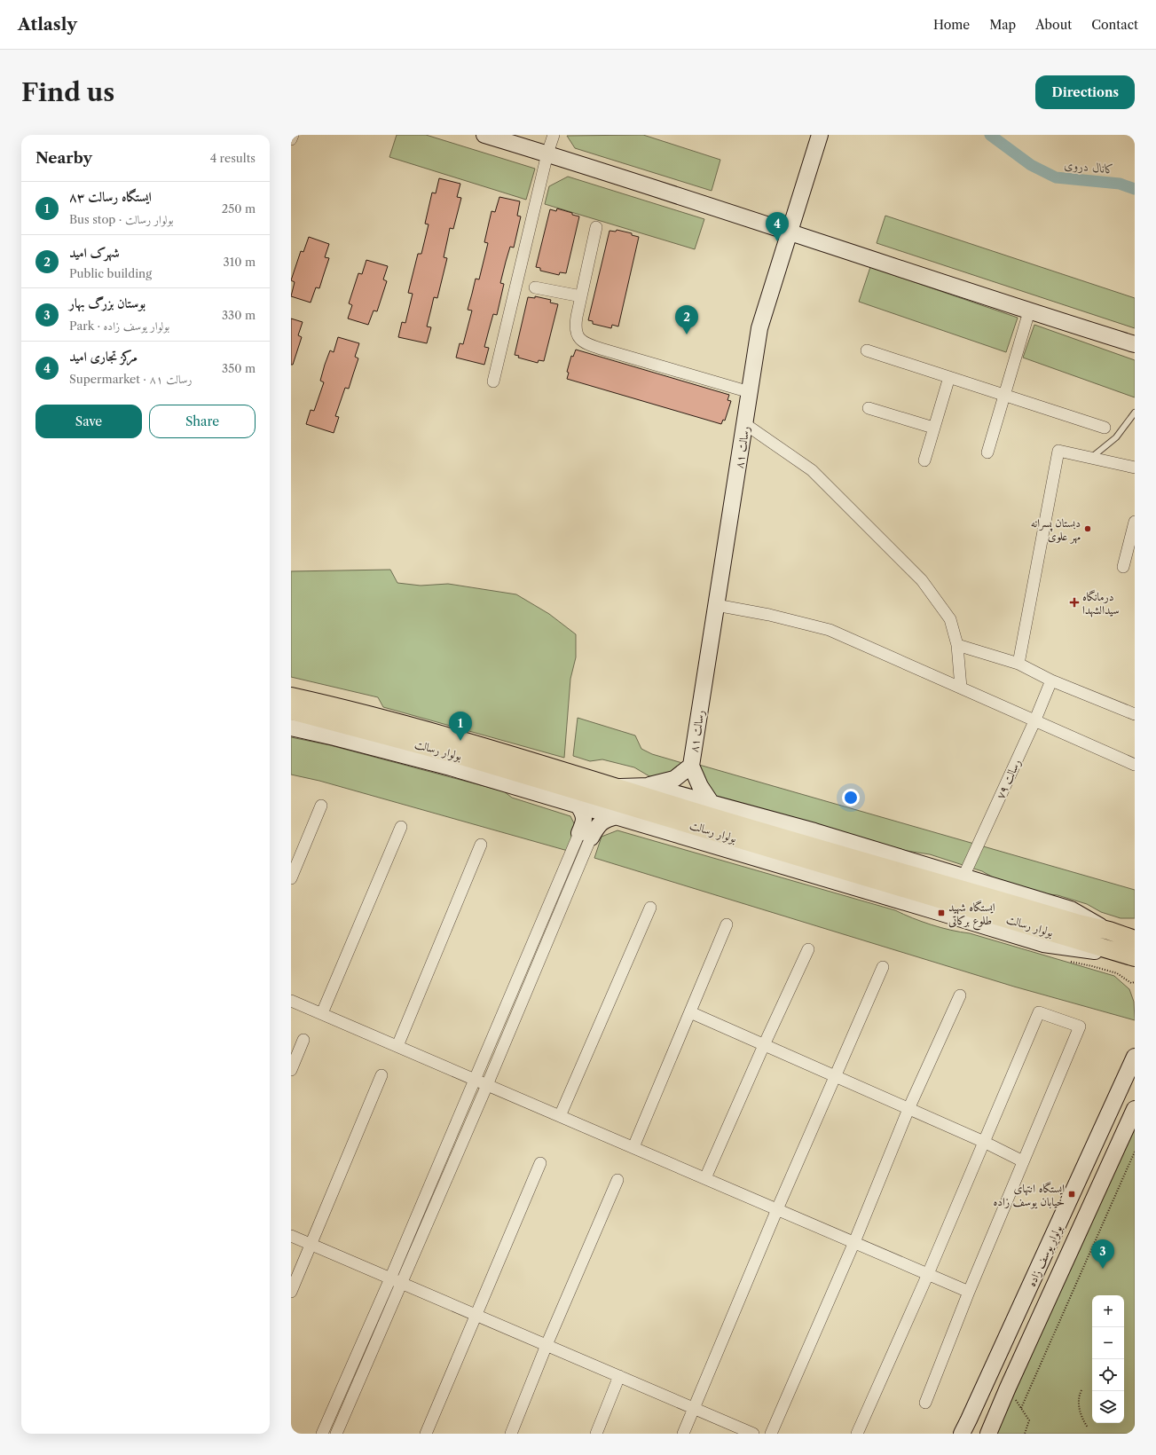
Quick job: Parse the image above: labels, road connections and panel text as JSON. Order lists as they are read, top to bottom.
{
  "streets": {
    "main road": ["بولوار رسالت"],
    "street": ["رسالت ۸۱", "رسالت ۷۹", "بولوار یوسف زاده"]
  },
  "water": ["کانال دروی"],
  "places": {
    "other": ["دبستان پسرانه مهر علوی"],
    "health": ["درمانگاه سیدالشهدا"],
    "transit": ["ایستگاه شهید طلوع برکاتی", "ایستگاه انتهای خیابان یوسف زاده"]
  },
  "page": {
    "header": "Atlasly",
    "nav": [
      "Home",
      "Map",
      "About",
      "Contact"
    ],
    "buttons": [
      "Directions",
      ["Save", "Share"]
    ],
    "title": "Find us",
    "heading": ["Nearby", "4 results"],
    "list": [
      {
        "mark": "1",
        "name": "ایستگاه رسالت ۸۳",
        "note": "Bus stop · بولوار رسالت",
        "value": "250 m"
      },
      {
        "mark": "2",
        "name": "شهرک امید",
        "note": "Public building",
        "value": "310 m"
      },
      {
        "mark": "3",
        "name": "بوستان بزرگ بهار",
        "note": "Park · بولوار یوسف زاده",
        "value": "330 m"
      },
      {
        "mark": "4",
        "name": "مرکز تجاری امید",
        "note": "Supermarket · رسالت ۸۱",
        "value": "350 m"
      }
    ],
    "pins": [
      "4",
      "2",
      "1",
      "3"
    ],
    "map_buttons": ["+", "−"]
  }
}
